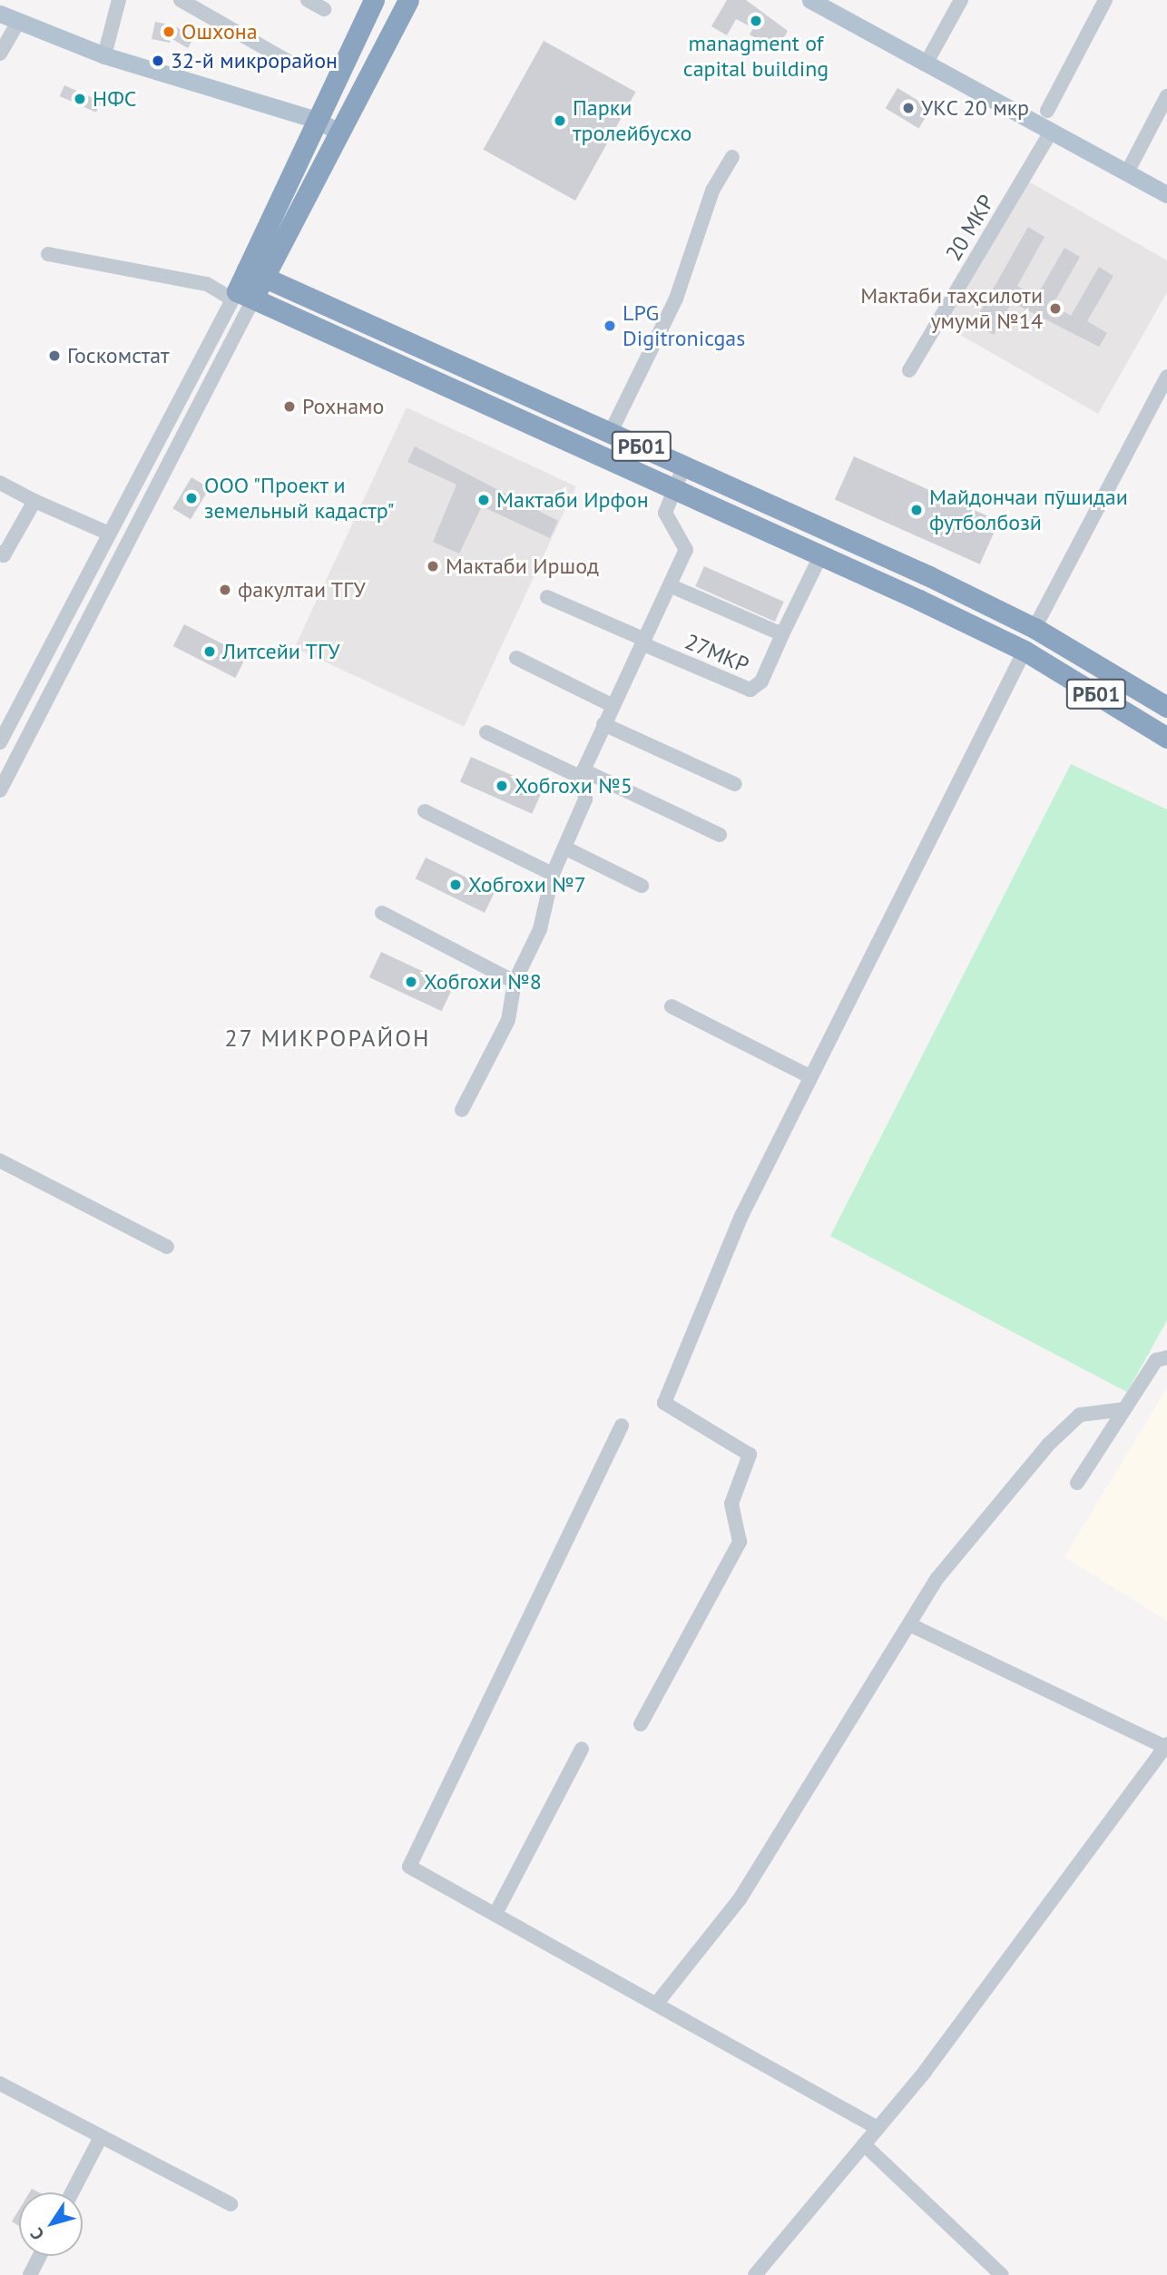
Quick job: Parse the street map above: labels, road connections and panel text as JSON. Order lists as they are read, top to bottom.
{
  "streets": {
    "highway": ["РБ01"],
    "street": ["20 МКР", "27МКР"]
  },
  "crossings": [
    ["РБ01", "27МКР"]
  ],
  "districts": ["27 МИКРОРАЙОН"],
  "places": [
    "managment of capital building",
    "Ошхона",
    "32-й микрорайон",
    "НФС",
    "УКС 20 мкр",
    "Парки тролейбусхо",
    "Мактаби таҳсилоти умумӣ №14",
    "LPG Digitronicgas",
    "Госкомстат",
    "Рохнамо",
    "ООО \"Проект и земельный кадастр\"",
    "Мактаби Ирфон",
    "Майдончаи пӯшидаи футболбозӣ",
    "Мактаби Иршод",
    "факултаи ТГУ",
    "Литсейи ТГУ",
    "Хобгохи №5",
    "Хобгохи №7",
    "Хобгохи №8"
  ],
  "north": "bottom left"
}
